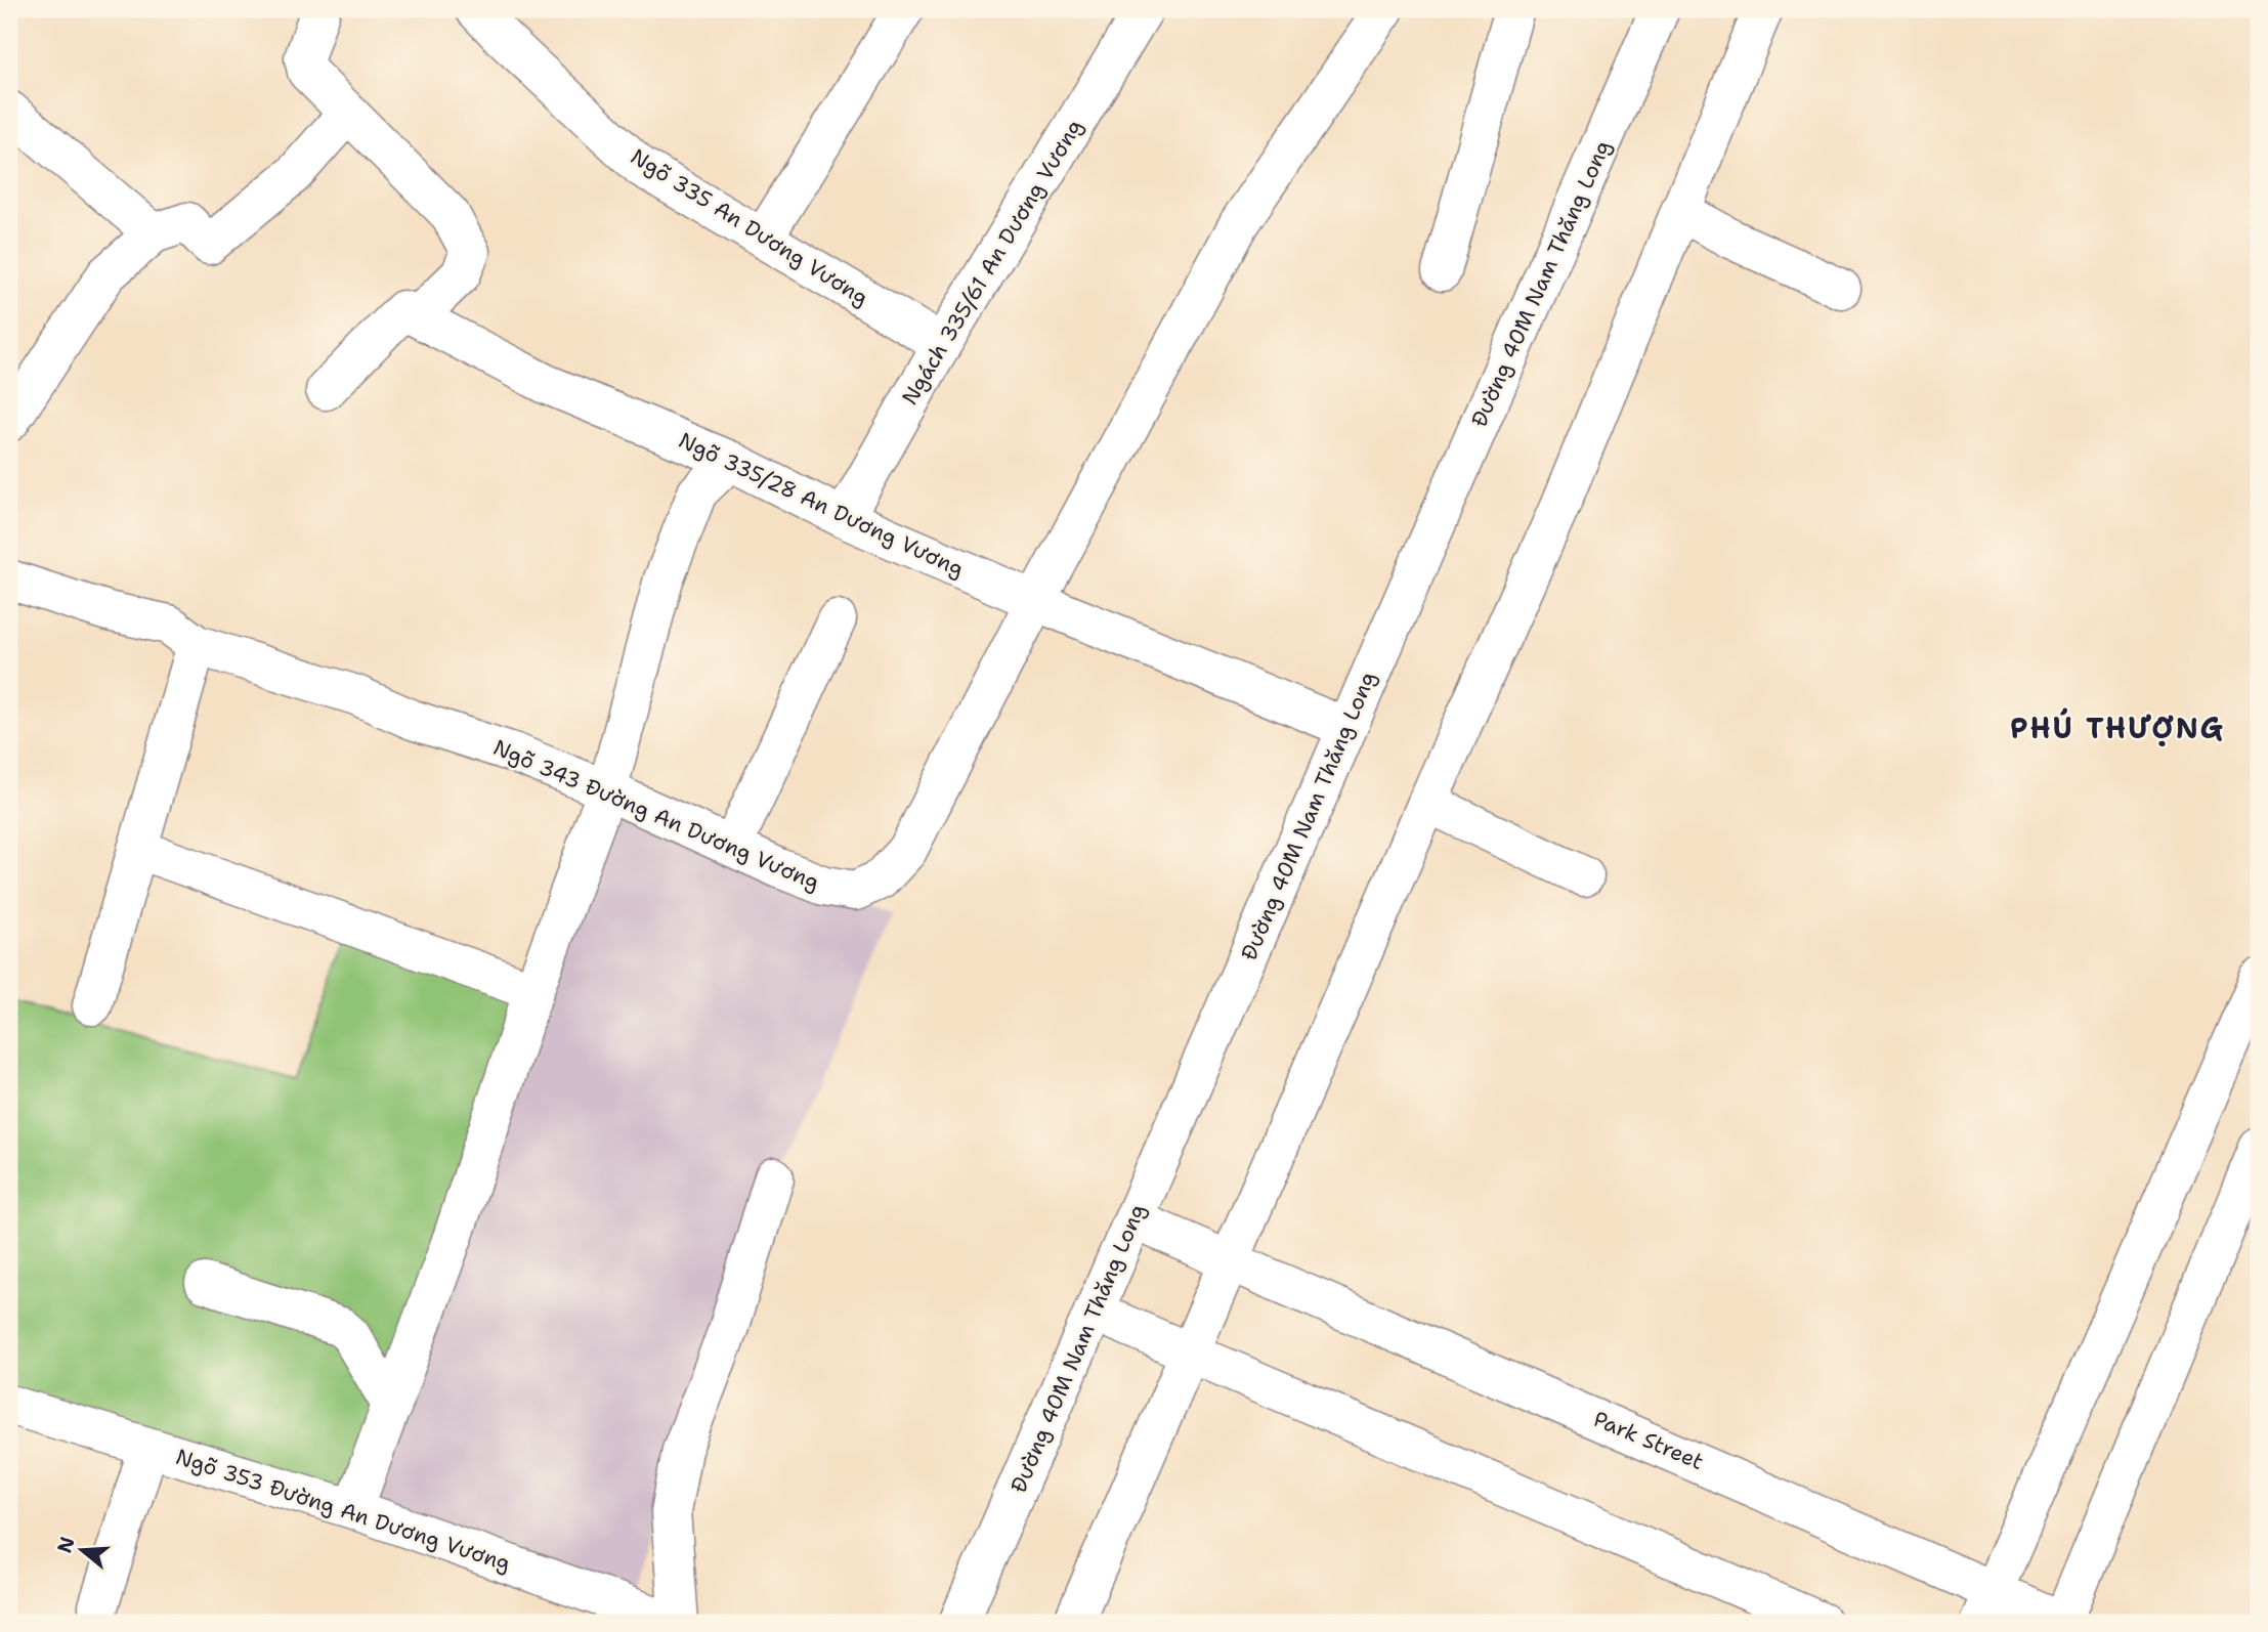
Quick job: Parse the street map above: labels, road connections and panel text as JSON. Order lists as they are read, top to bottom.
{
  "streets": {
    "street": [
      "Ngõ 335 An Dương Vương",
      "Ngách 335/61 An Dương Vương",
      "Đường 40M Nam Thăng Long",
      "Ngõ 335/28 An Dương Vương",
      "Ngõ 343 Đường An Dương Vương",
      "Park Street",
      "Ngõ 353 Đường An Dương Vương"
    ]
  },
  "crossings": [
    ["Ngõ 335 An Dương Vương", "Ngách 335/61 An Dương Vương"],
    ["Ngách 335/61 An Dương Vương", "Ngõ 335/28 An Dương Vương"],
    ["Đường 40M Nam Thăng Long", "Ngõ 335/28 An Dương Vương"],
    ["Đường 40M Nam Thăng Long", "Park Street"],
    ["Ngõ 335/28 An Dương Vương", "Ngõ 343 Đường An Dương Vương"]
  ],
  "districts": ["PHÚ THƯỢNG"],
  "north": "left"
}
